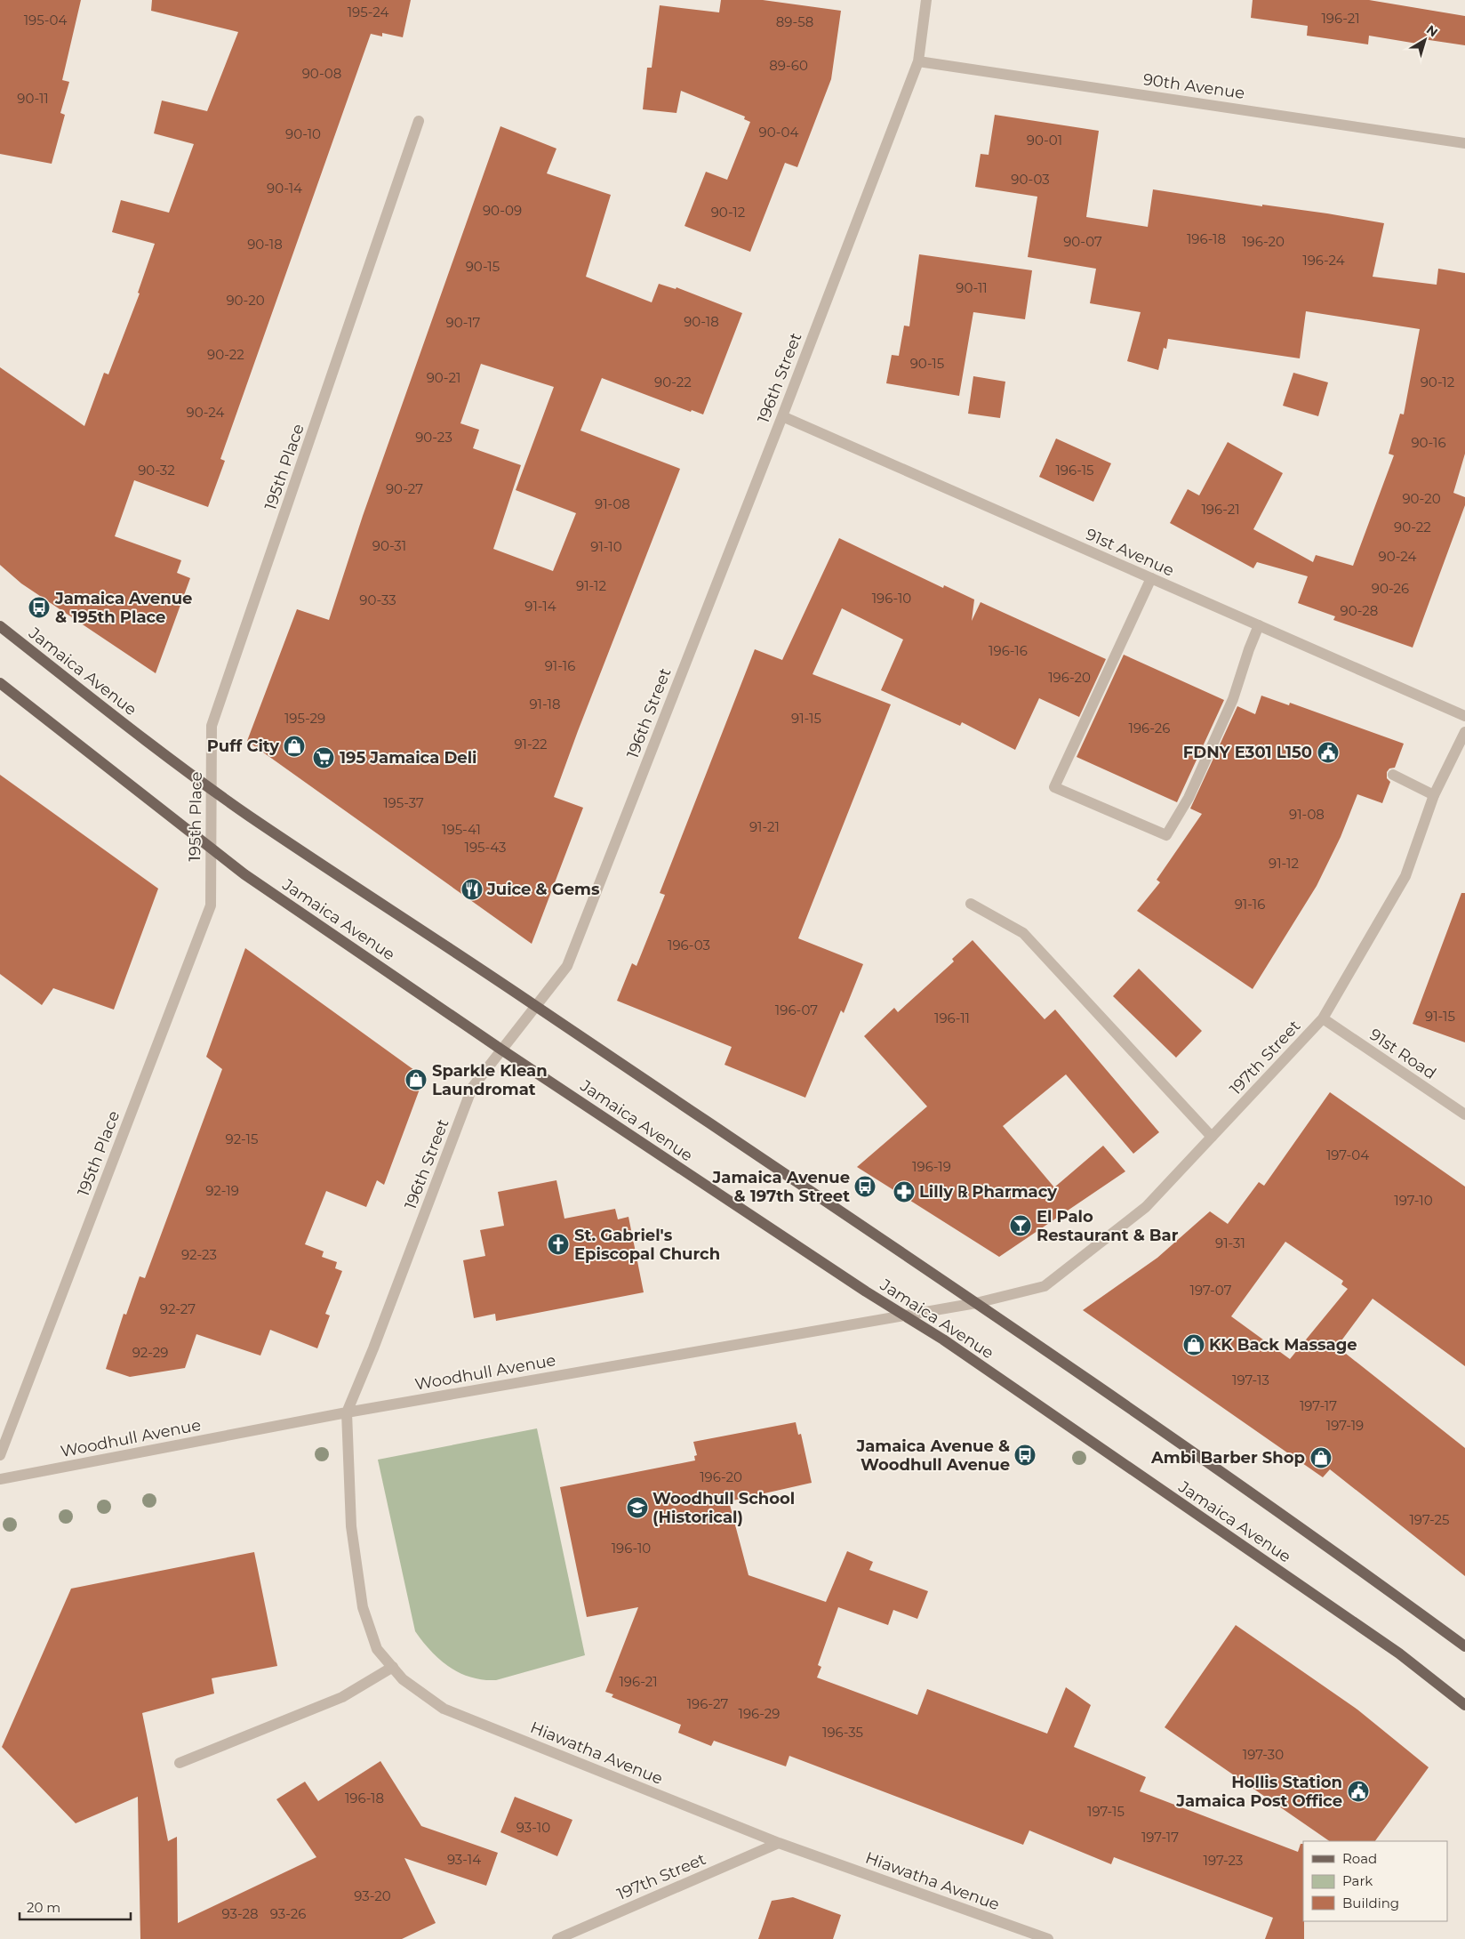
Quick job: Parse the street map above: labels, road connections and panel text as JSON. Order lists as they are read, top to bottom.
{
  "streets": {
    "main road": ["Jamaica Avenue"],
    "street": [
      "90th Avenue",
      "196th Street",
      "195th Place",
      "91st Avenue",
      "91st Road",
      "197th Street",
      "Woodhull Avenue",
      "Hiawatha Avenue"
    ]
  },
  "crossings": [
    ["90th Avenue", "196th Street"],
    ["196th Street", "91st Avenue"],
    ["196th Street", "Jamaica Avenue"],
    ["196th Street", "Woodhull Avenue"],
    ["196th Street", "Hiawatha Avenue"],
    ["195th Place", "Jamaica Avenue"],
    ["Jamaica Avenue", "197th Street"],
    ["Jamaica Avenue", "Woodhull Avenue"],
    ["91st Road", "197th Street"],
    ["197th Street", "Woodhull Avenue"],
    ["197th Street", "Hiawatha Avenue"],
    ["Woodhull Avenue", "Hiawatha Avenue"]
  ],
  "places": {
    "bus stop": ["Jamaica Avenue & 195th Place", "Jamaica Avenue & 197th Street", "Jamaica Avenue & Woodhull Avenue"],
    "shop": [
      "Puff City",
      "Sparkle Klean Laundromat",
      "KK Back Massage",
      "Ambi Barber Shop"
    ],
    "public building": ["FDNY E301 L150", "Hollis Station Jamaica Post Office"],
    "supermarket": ["195 Jamaica Deli"],
    "restaurant": ["Juice & Gems"],
    "pharmacy": ["Lilly ℞ Pharmacy"],
    "bar": ["El Palo Restaurant & Bar"],
    "church": ["St. Gabriel's Episcopal Church"],
    "school or university": ["Woodhull School (Historical)"]
  },
  "house_numbers": [
    "195-24",
    "196-21",
    "195-04",
    "89-58",
    "89-60",
    "90-08",
    "90-11",
    "90-04",
    "90-10",
    "90-01",
    "90-03",
    "90-14",
    "90-09",
    "90-12",
    "196-18",
    "90-07",
    "196-20",
    "90-18",
    "196-24",
    "90-15",
    "90-11",
    "90-20",
    "90-18",
    "90-17",
    "90-22",
    "90-15",
    "90-21",
    "90-22",
    "90-12",
    "90-24",
    "90-23",
    "90-16",
    "90-32",
    "196-15",
    "90-27",
    "90-20",
    "91-08",
    "196-21",
    "90-22",
    "90-31",
    "91-10",
    "90-24",
    "91-12",
    "90-26",
    "196-10",
    "90-33",
    "91-14",
    "90-28",
    "196-16",
    "91-16",
    "196-20",
    "91-18",
    "195-29",
    "91-15",
    "196-26",
    "91-22",
    "195-37",
    "91-08",
    "91-21",
    "195-41",
    "195-43",
    "91-12",
    "91-16",
    "196-03",
    "196-07",
    "91-15",
    "196-11",
    "92-15",
    "197-04",
    "196-19",
    "92-19",
    "197-10",
    "91-31",
    "92-23",
    "197-07",
    "92-27",
    "92-29",
    "197-13",
    "197-17",
    "197-19",
    "196-20",
    "197-25",
    "196-10",
    "196-21",
    "196-27",
    "196-29",
    "196-35",
    "197-30",
    "196-18",
    "197-15",
    "93-10",
    "197-17",
    "93-14",
    "197-23",
    "93-20",
    "93-28",
    "93-26"
  ],
  "legend": ["Road", "Park", "Building"],
  "scale_bar": "20 m",
  "north": "top right"
}
